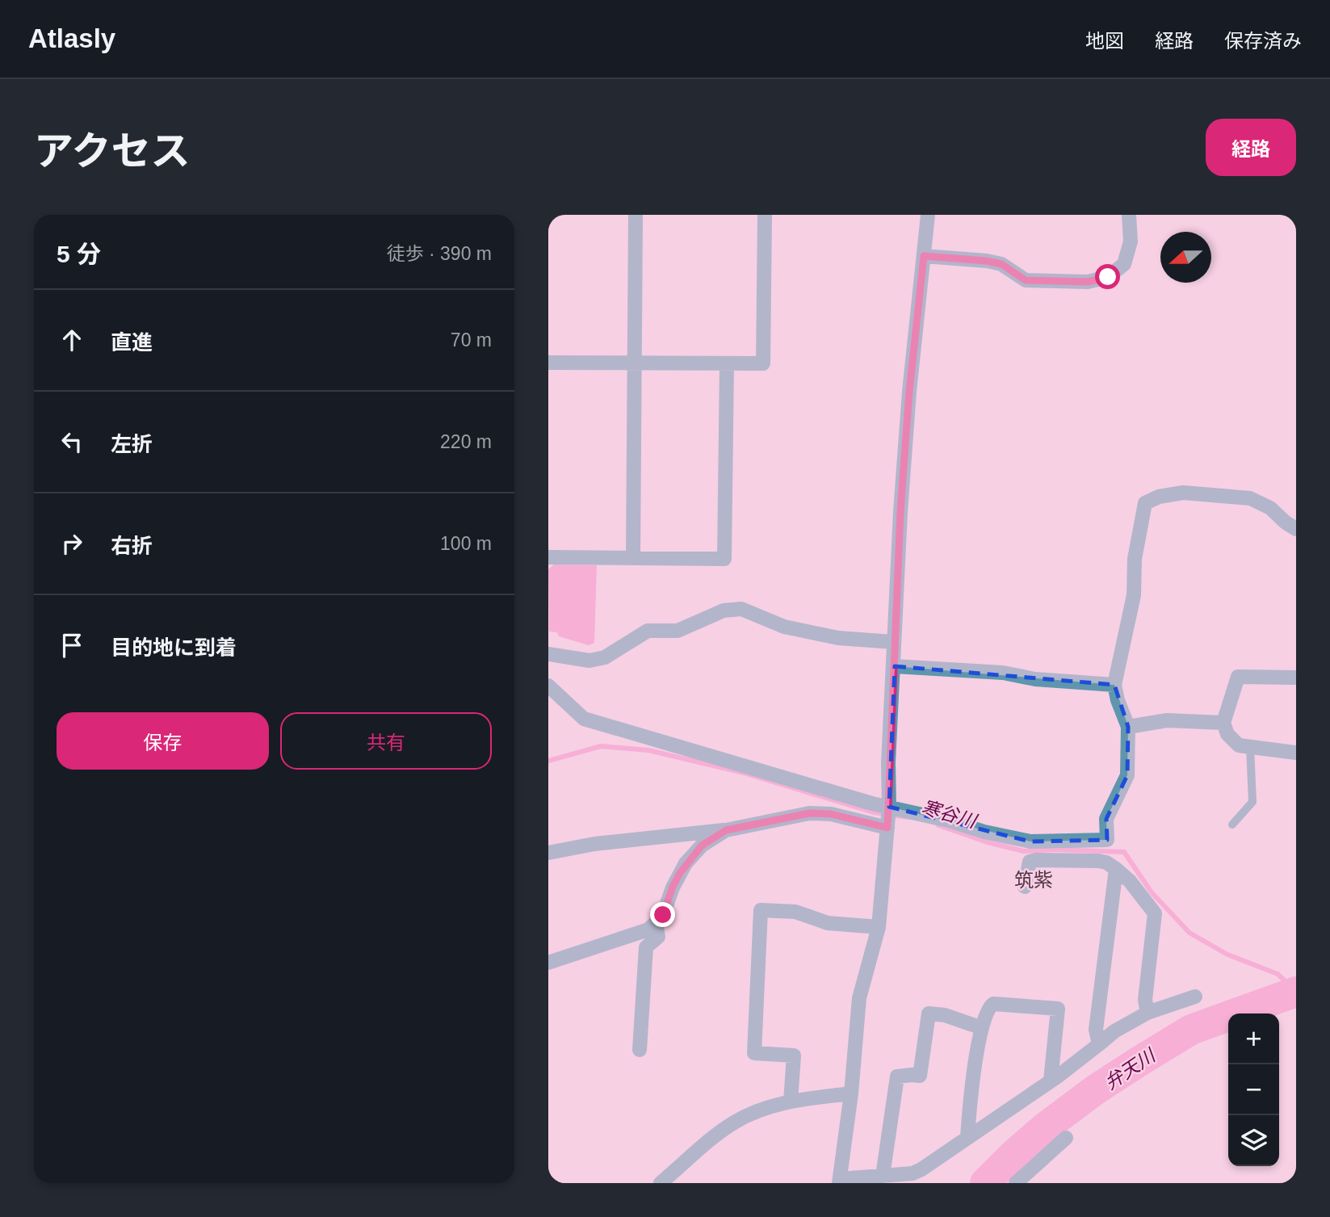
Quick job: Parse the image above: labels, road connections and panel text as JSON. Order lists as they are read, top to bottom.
{
  "districts": ["筑紫"],
  "water": ["寒谷川", "弁天川"],
  "north": "left",
  "page": {
    "header": "Atlasly",
    "nav": ["地図", "経路", "保存済み"],
    "title": "アクセス",
    "buttons": [
      "経路",
      ["保存", "共有"]
    ],
    "heading": ["5 分", "徒歩 · 390 m"],
    "list": [
      ["直進", "70 m"],
      ["左折", "220 m"],
      ["右折", "100 m"],
      "目的地に到着"
    ],
    "map_buttons": ["+", "−"]
  }
}
